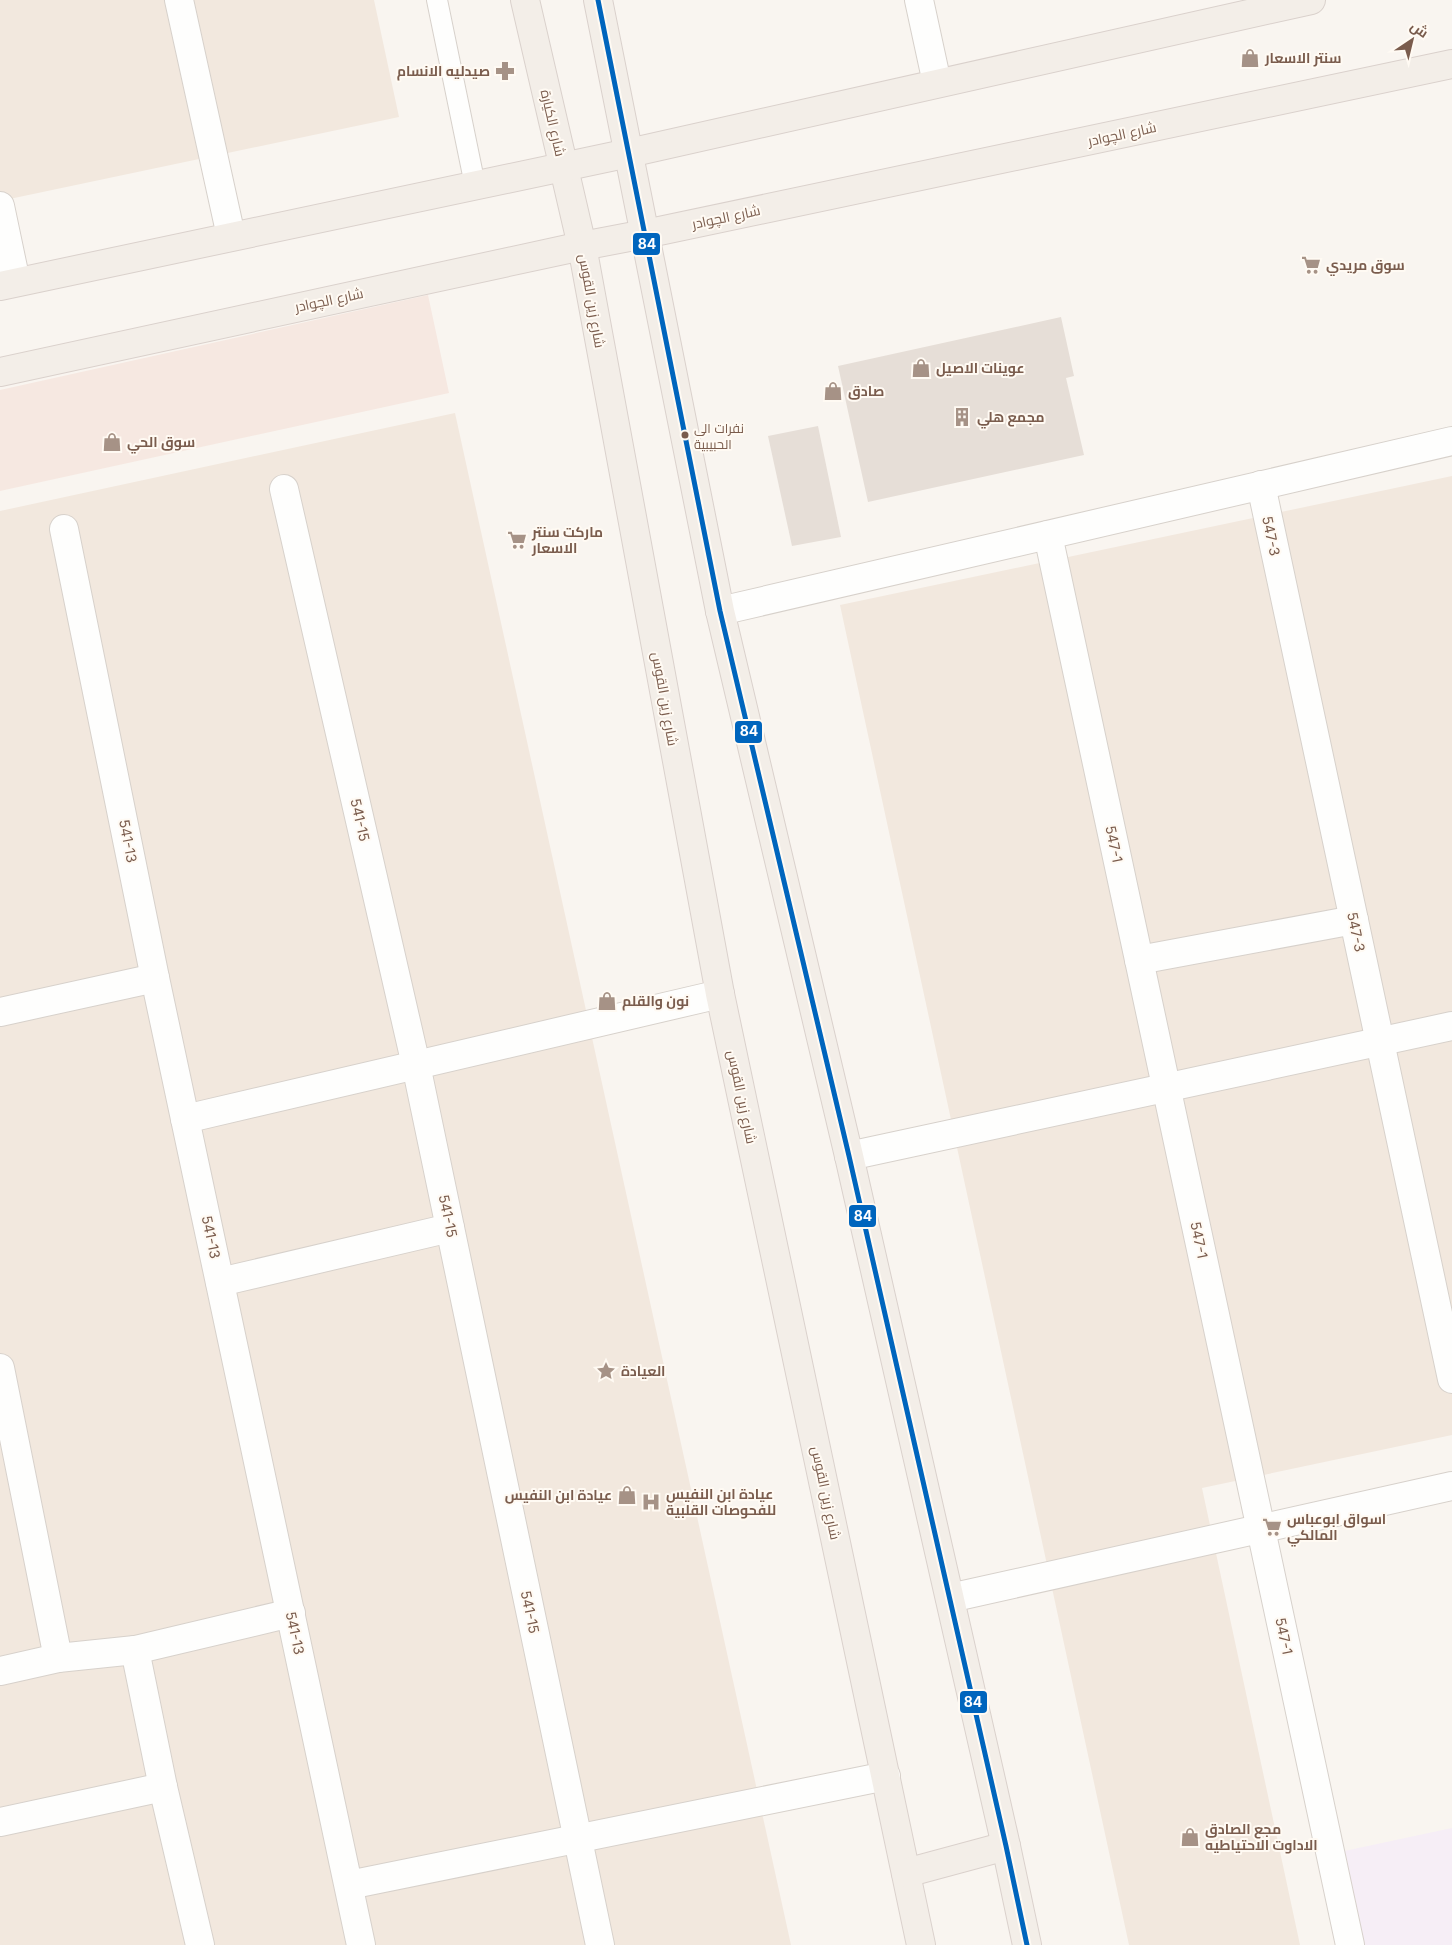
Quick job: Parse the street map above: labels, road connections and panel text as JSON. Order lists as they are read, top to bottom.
{
  "streets": {
    "main road": ["شارع الكيارة", "شارع الچوادر", "شارع زين القوس"],
    "street": [
      "547-3",
      "541-15",
      "541-13",
      "547-1"
    ]
  },
  "crossings": [
    ["شارع الكيارة", "شارع الچوادر"],
    ["شارع الكيارة", "شارع زين القوس"],
    ["شارع الچوادر", "شارع زين القوس"]
  ],
  "places": {
    "shop": [
      "سنتر الاسعار",
      "عوينات الاصيل",
      "صادق",
      "سوق الحي",
      "نون والقلم",
      "عيادة ابن النفيس",
      "مجع الصادق الاداوت الاحتياطيه"
    ],
    "pharmacy": ["صيدليه الانسام"],
    "supermarket": ["سوق مريدي", "ماركت سنتر الاسعار", "اسواق ابوعباس المالكي"],
    "building": ["مجمع هلي"],
    "other": ["نفرات الى الحبيبية"],
    "place": ["العيادة"],
    "hospital": ["عيادة ابن النفيس للفحوصات القلبية"]
  },
  "lines": ["transit line 84"],
  "north": "top right"
}
